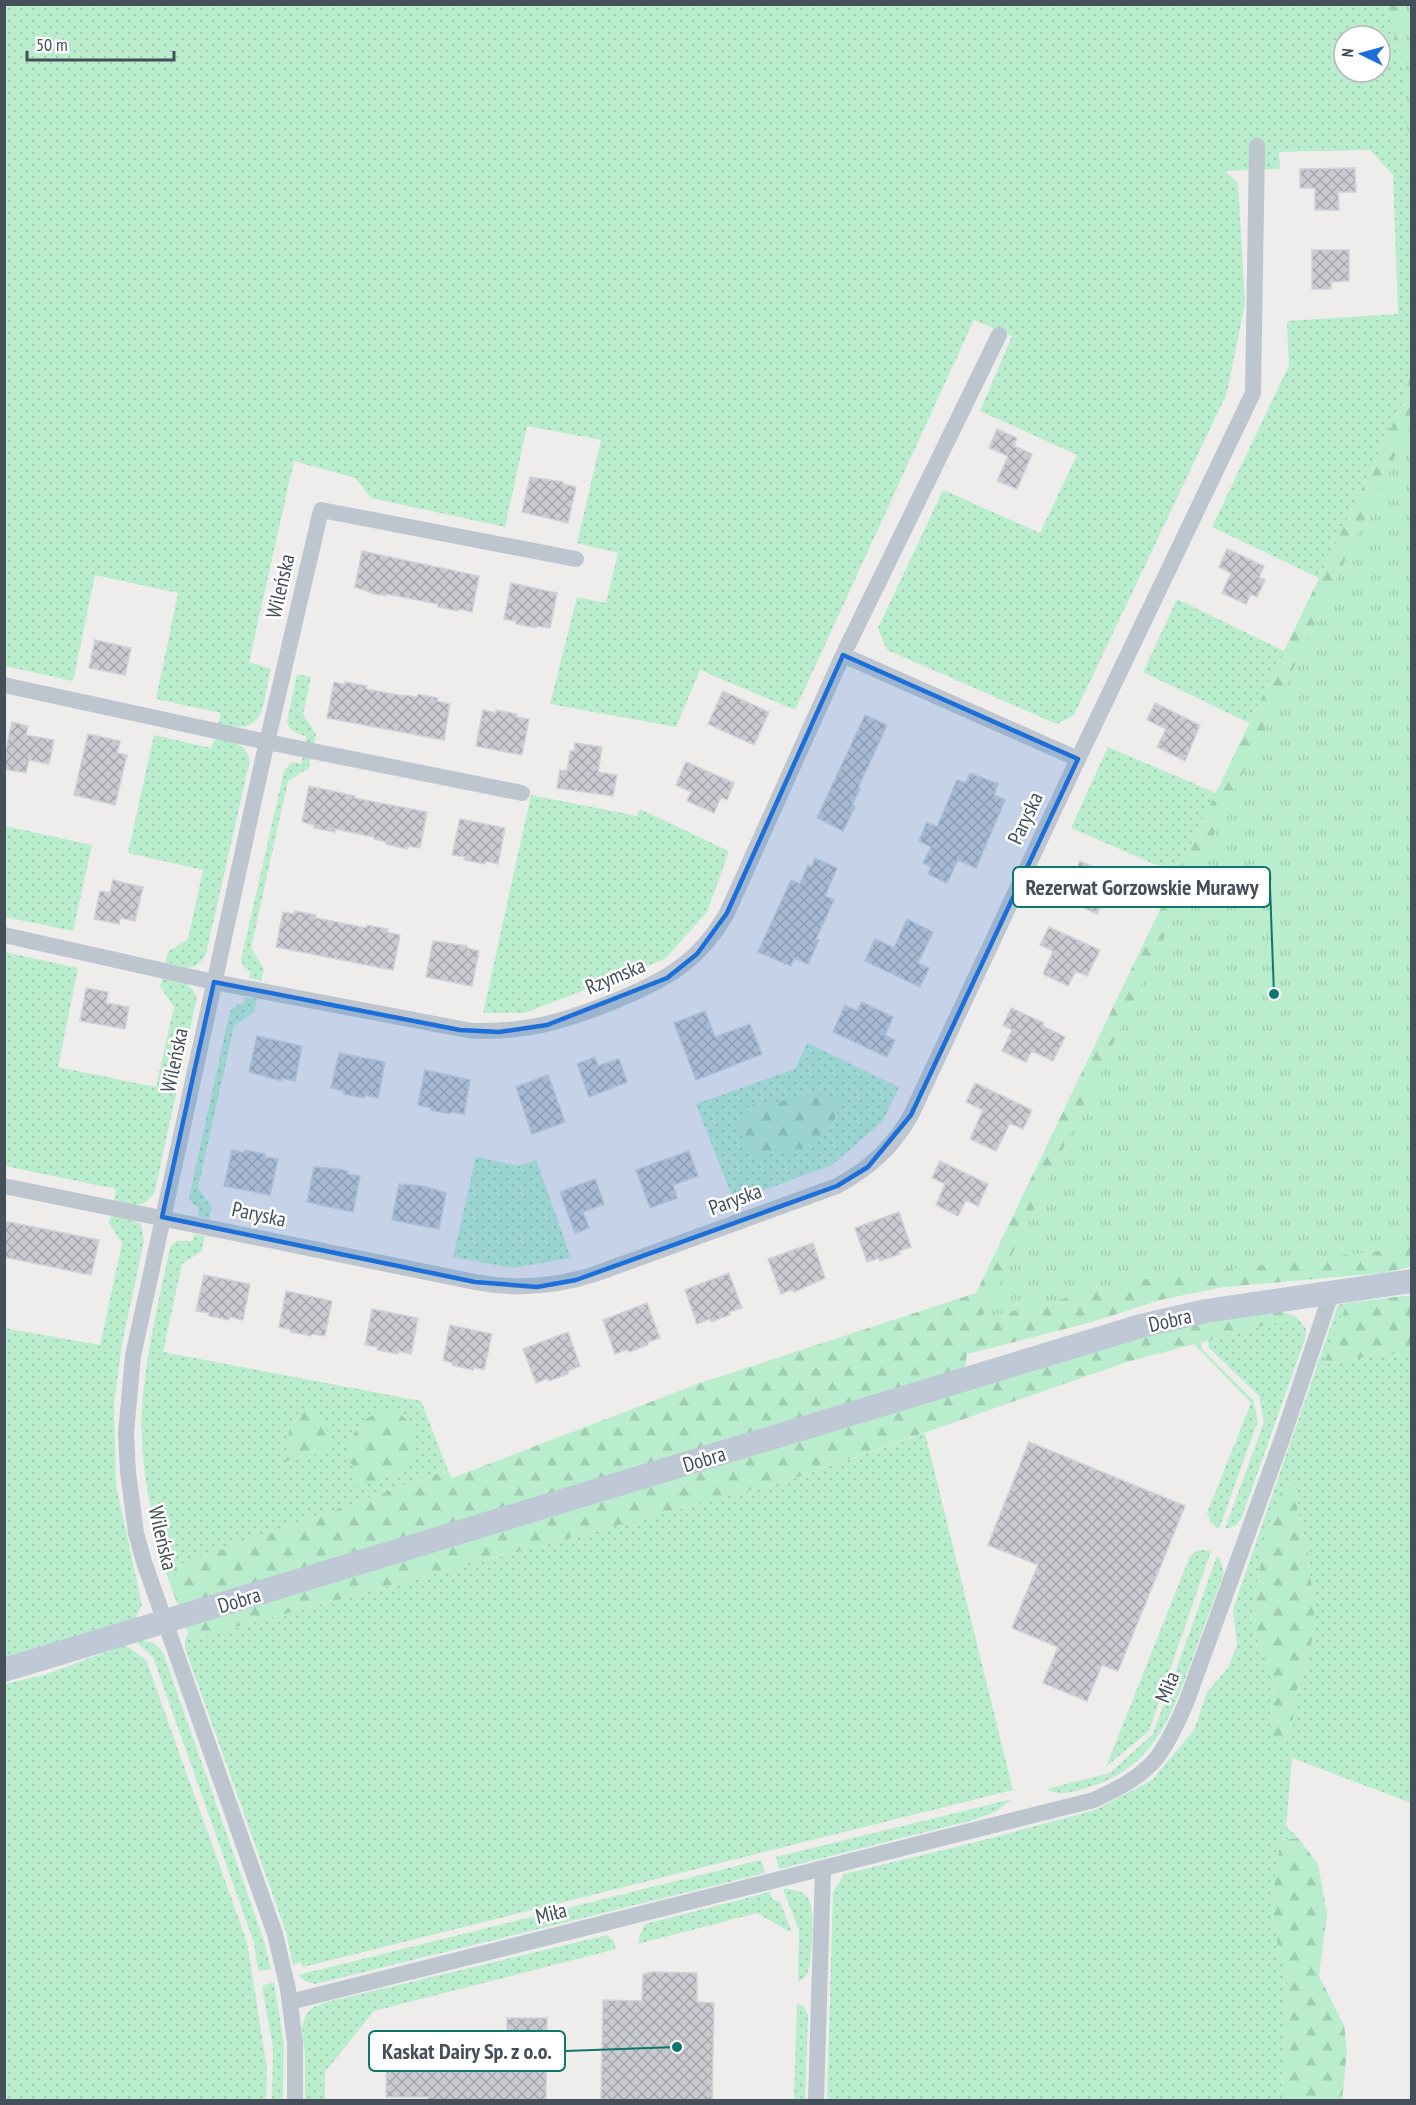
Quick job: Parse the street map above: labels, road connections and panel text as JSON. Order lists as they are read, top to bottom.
{
  "streets": {
    "street": [
      "Wileńska",
      "Paryska",
      "Rzymska",
      "Dobra",
      "Miła"
    ]
  },
  "crossings": [
    ["Wileńska", "Paryska"],
    ["Wileńska", "Rzymska"],
    ["Wileńska", "Dobra"],
    ["Dobra", "Miła"]
  ],
  "places": ["Rezerwat Gorzowskie Murawy", "Kaskat Dairy Sp. z o.o."],
  "scale_bar": "50 m",
  "north": "left"
}
